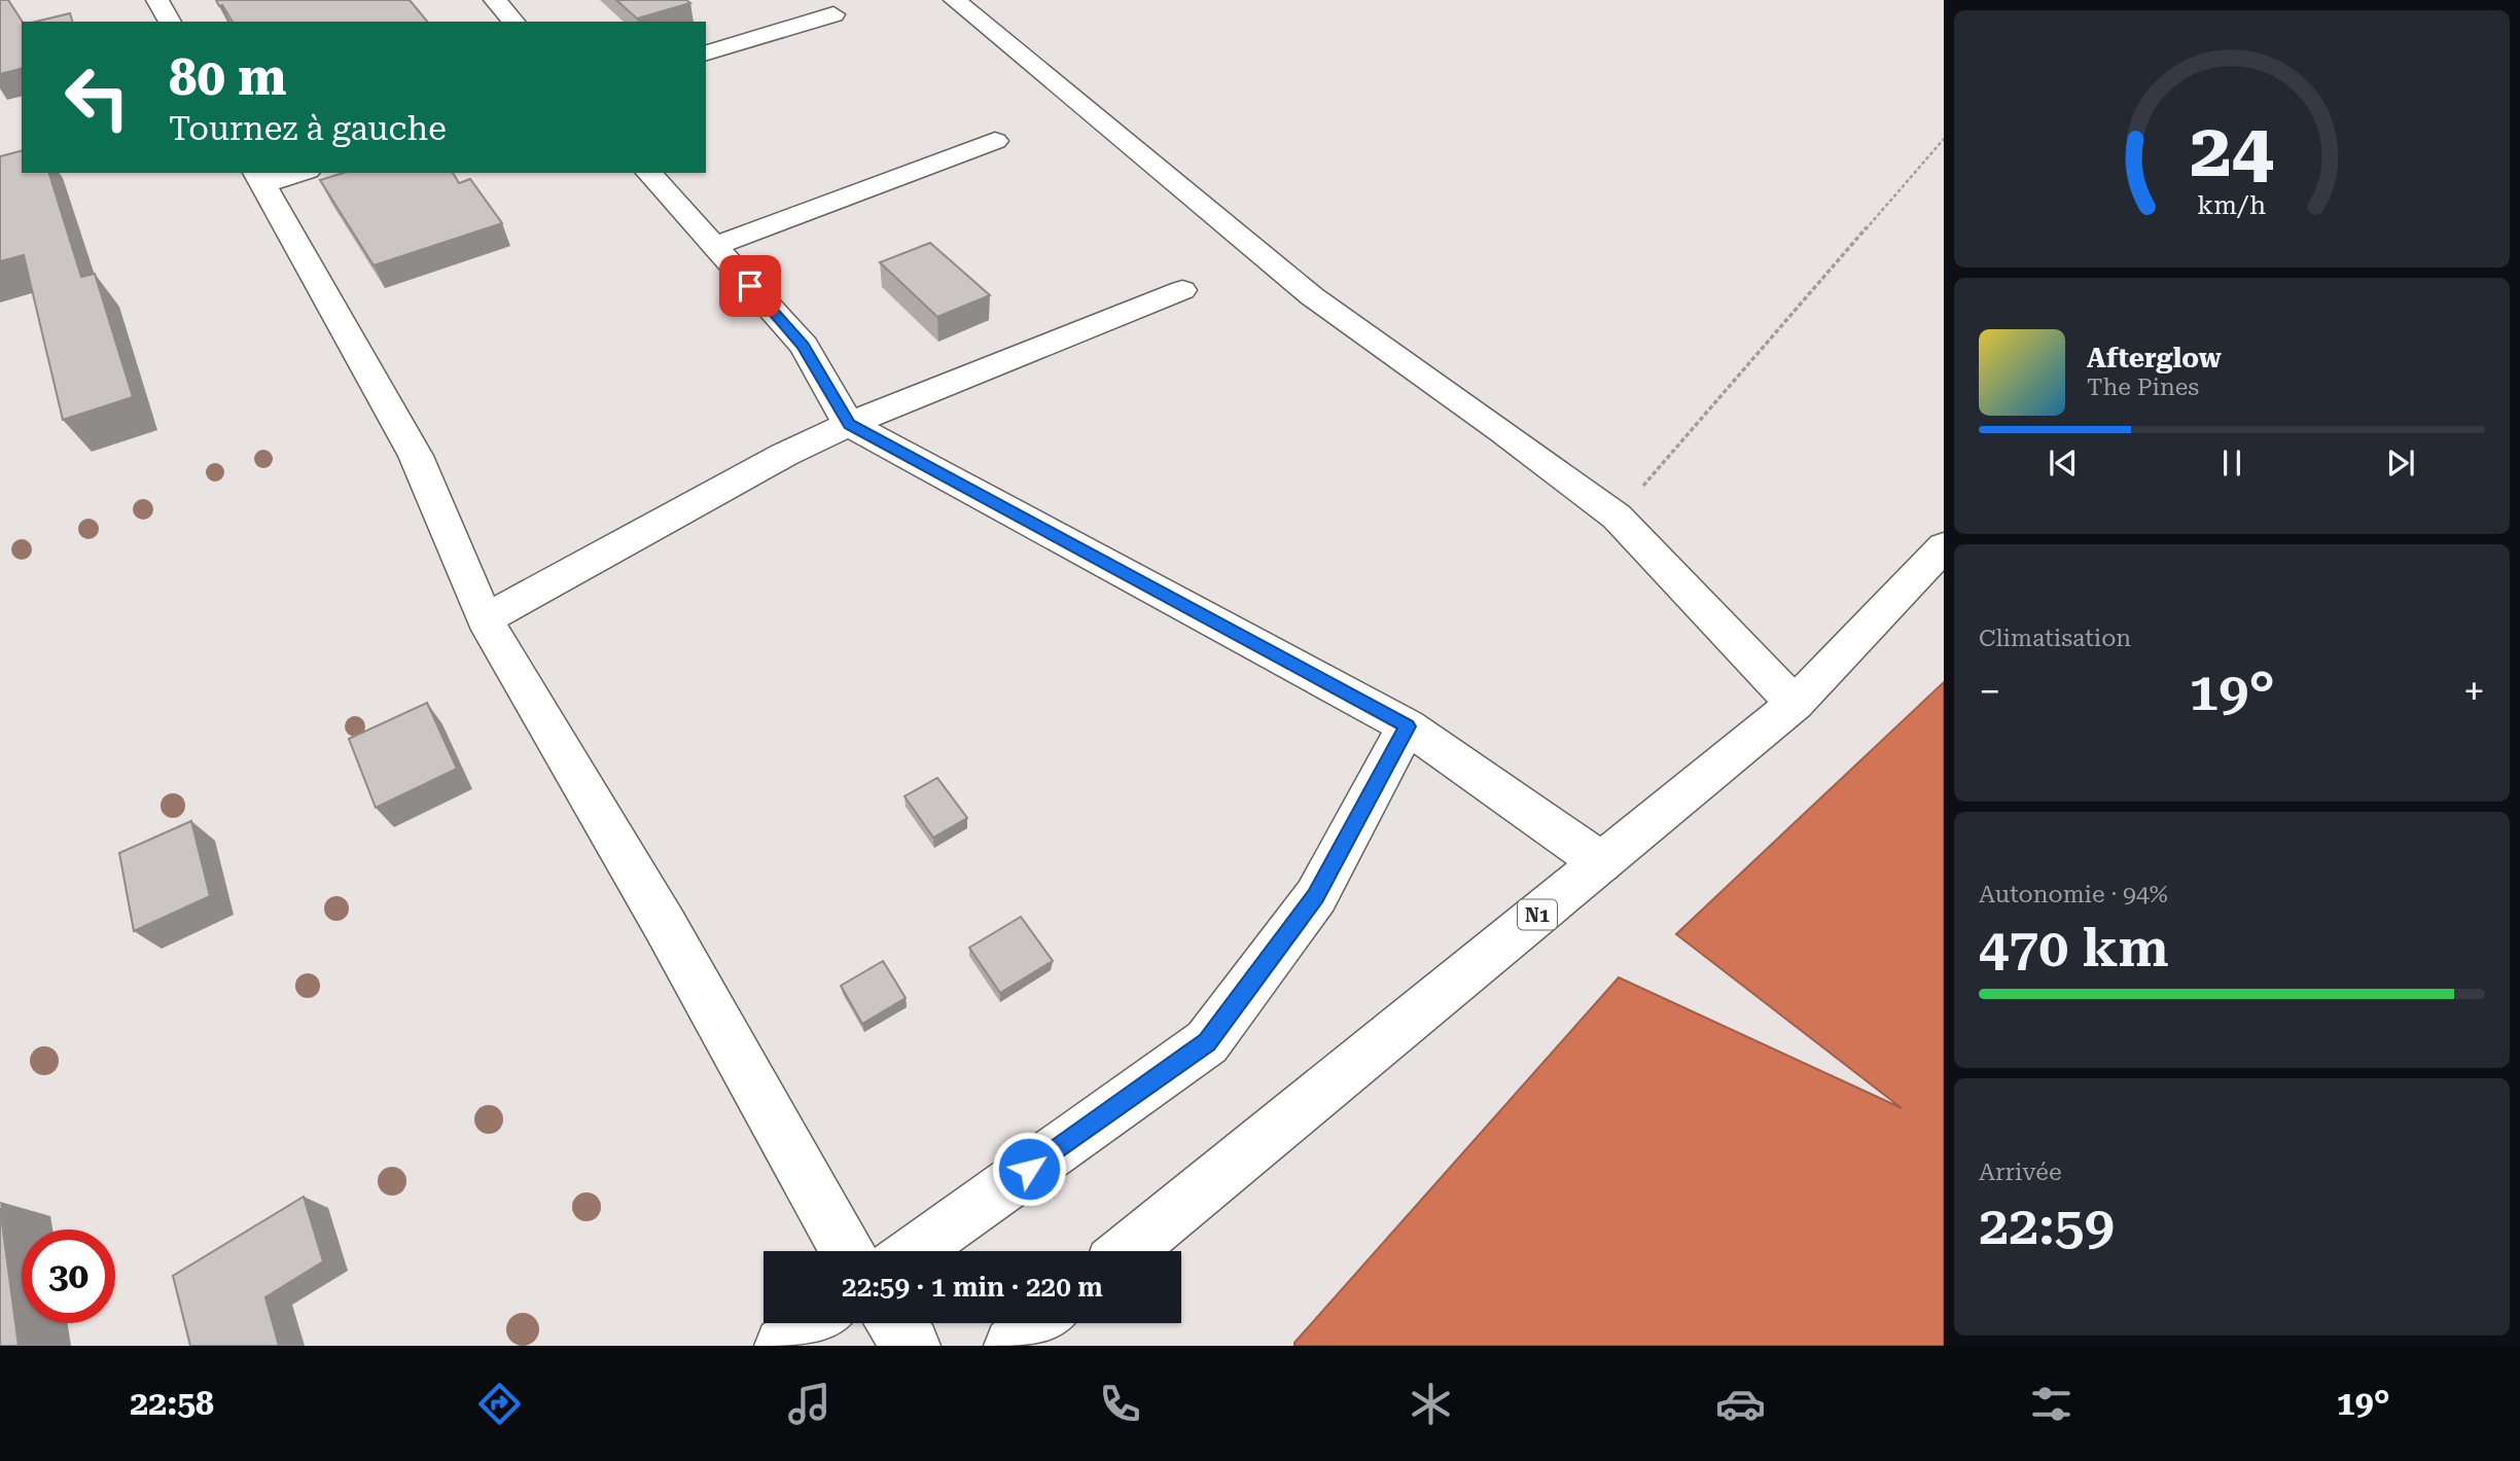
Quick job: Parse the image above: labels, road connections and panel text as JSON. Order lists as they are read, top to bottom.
{
  "streets": {
    "main road": ["N1"]
  },
  "page": {
    "turn": ["80 m", "Tournez à gauche"],
    "song": ["Afterglow", "The Pines"],
    "tile": [
      "Climatisation",
      ["Autonomie · 94%", "470 km"],
      ["Arrivée", "22:59"]
    ],
    "heat": ["−", "19°", "+"],
    "limit": "30",
    "trip": "22:59 · 1 min · 220 m",
    "tabs": ["22:58", "19°"],
    "gauge": ["24", "km/h"]
  }
}
